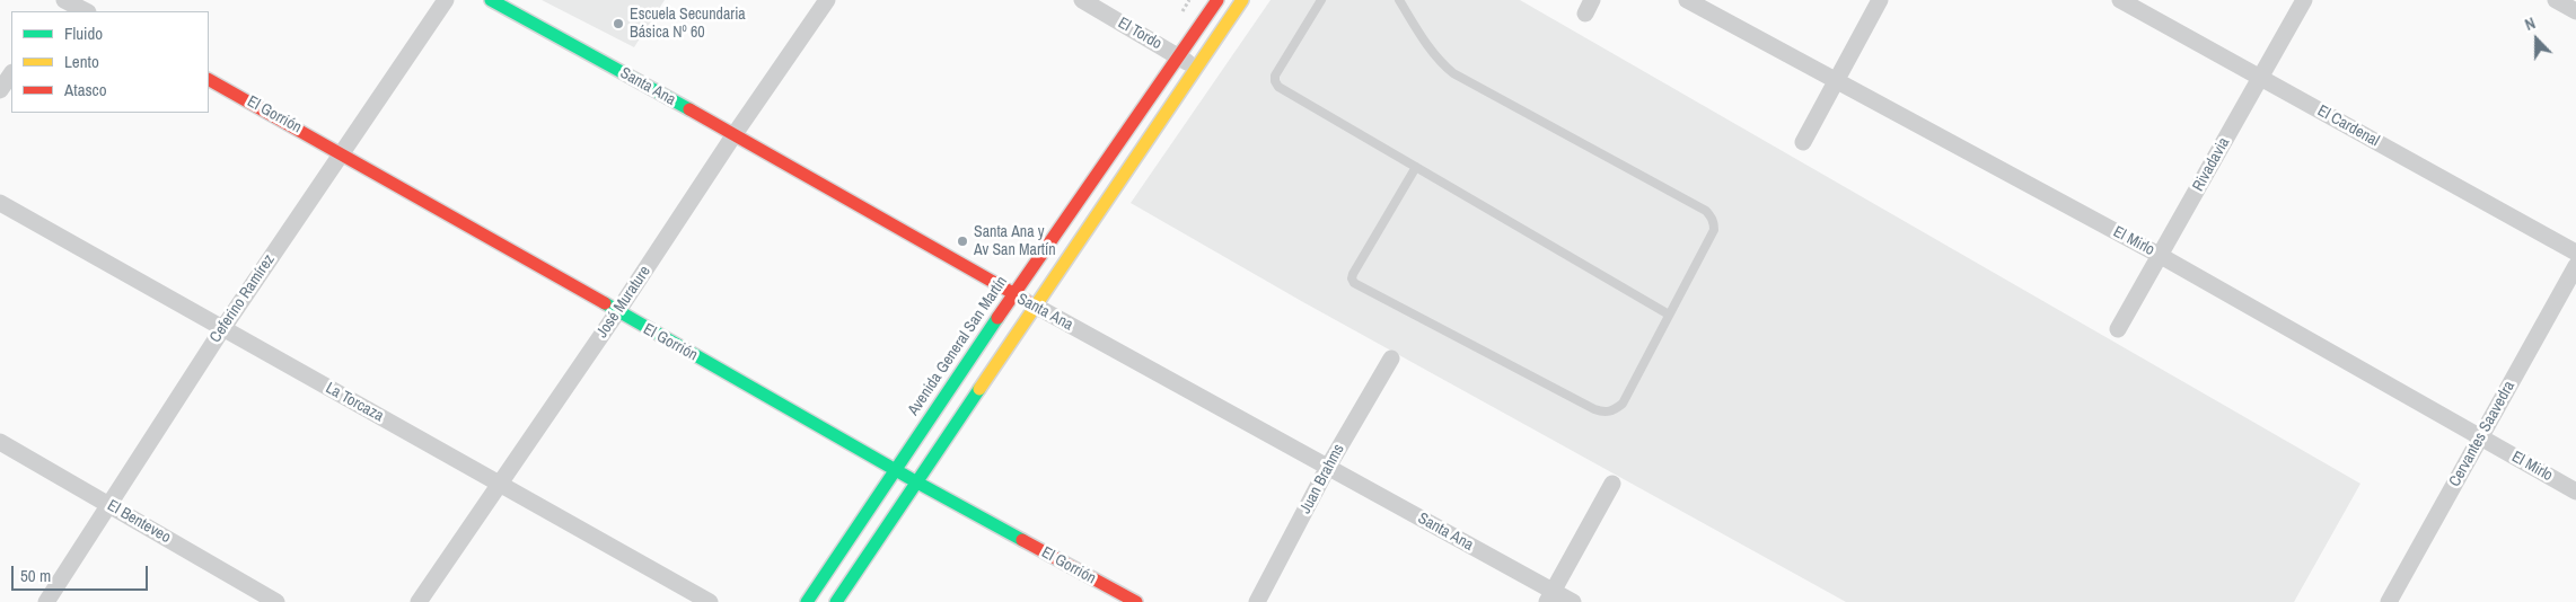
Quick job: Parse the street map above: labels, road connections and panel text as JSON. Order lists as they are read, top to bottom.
{
  "streets": {
    "street": [
      "El Tordo",
      "Santa Ana",
      "El Gorrión",
      "El Cardenal",
      "Rivadavia",
      "El Mirlo",
      "Ceferino Ramírez",
      "José Murature",
      "Avenida General San Martín",
      "La Torcaza",
      "Cervantes Saavedra",
      "Juan Brahms",
      "El Benteveo"
    ]
  },
  "crossings": [
    ["El Tordo", "Avenida General San Martín"],
    ["Santa Ana", "José Murature"],
    ["Santa Ana", "Avenida General San Martín"],
    ["Santa Ana", "Juan Brahms"],
    ["El Gorrión", "Ceferino Ramírez"],
    ["El Gorrión", "José Murature"],
    ["El Gorrión", "Avenida General San Martín"],
    ["El Cardenal", "Rivadavia"],
    ["Rivadavia", "El Mirlo"],
    ["El Mirlo", "Cervantes Saavedra"],
    ["Ceferino Ramírez", "La Torcaza"],
    ["Ceferino Ramírez", "El Benteveo"],
    ["José Murature", "La Torcaza"]
  ],
  "places": ["Escuela Secundaria Básica Nº 60", "Santa Ana y Av San Martín"],
  "legend": ["Fluido", "Lento", "Atasco"],
  "scale_bar": "50 m",
  "north": "top"
}
